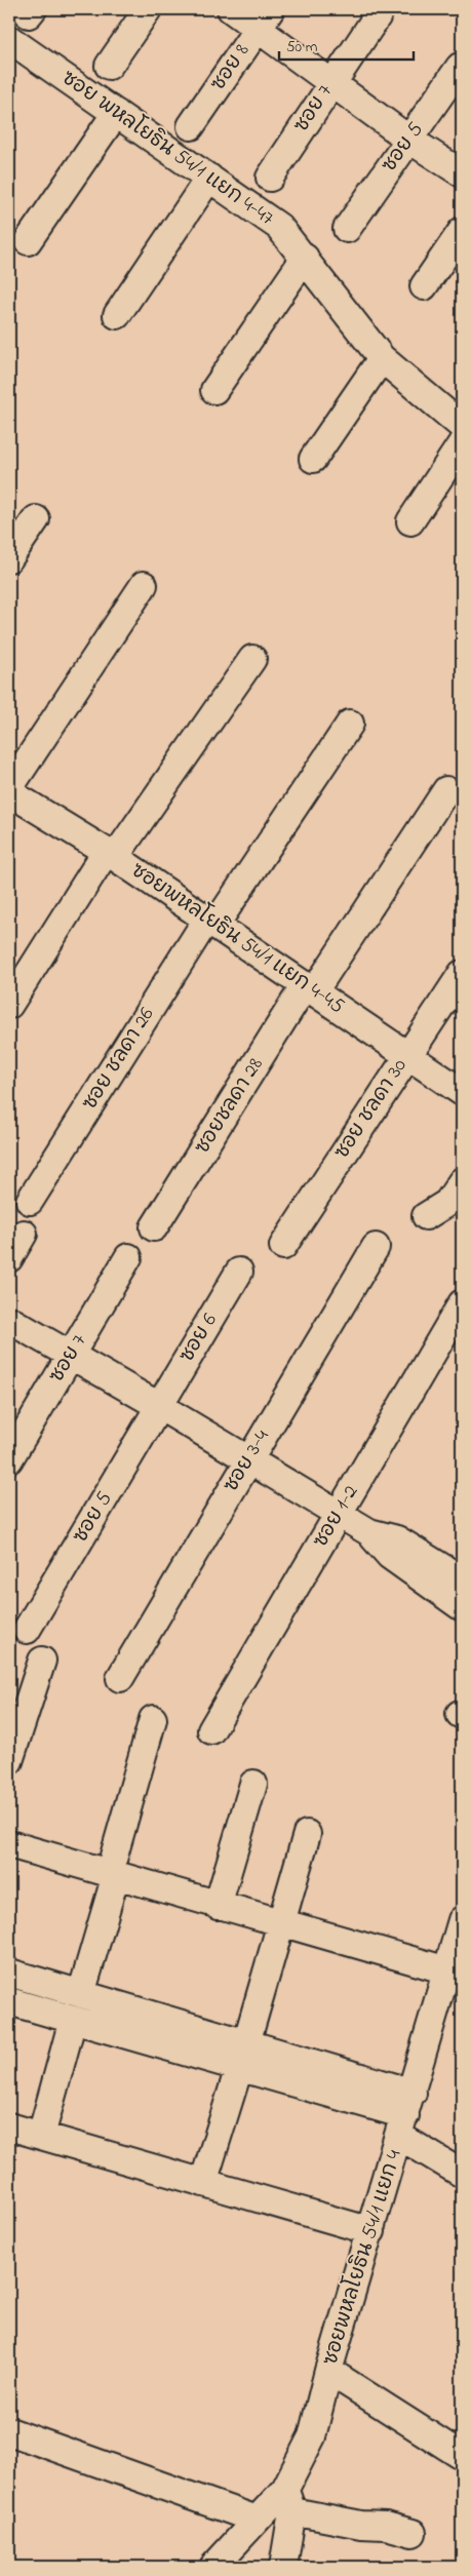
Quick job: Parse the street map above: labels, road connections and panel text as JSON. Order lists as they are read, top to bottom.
{
  "streets": {
    "street": [
      "ซอย 8",
      "ซอย 7",
      "ซอย 5",
      "ซอย พหลโยธิน 54/1 แยก 4-47",
      "ซอยพหลโยธิน 54/1 แยก 4-45",
      "ซอย ชลดา 26",
      "ซอยชลดา 28",
      "ซอย ชลดา 30",
      "ซอย 6",
      "ซอย 3-4",
      "ซอย 1-2",
      "ซอยพหลโยธิน 54/1 แยก 4"
    ]
  },
  "crossings": [
    ["ซอย 5", "ซอย 6"],
    ["ซอยพหลโยธิน 54/1 แยก 4-45", "ซอย ชลดา 26"],
    ["ซอยพหลโยธิน 54/1 แยก 4-45", "ซอยชลดา 28"],
    ["ซอยพหลโยธิน 54/1 แยก 4-45", "ซอย ชลดา 30"]
  ],
  "scale_bar": "50 m"
}
